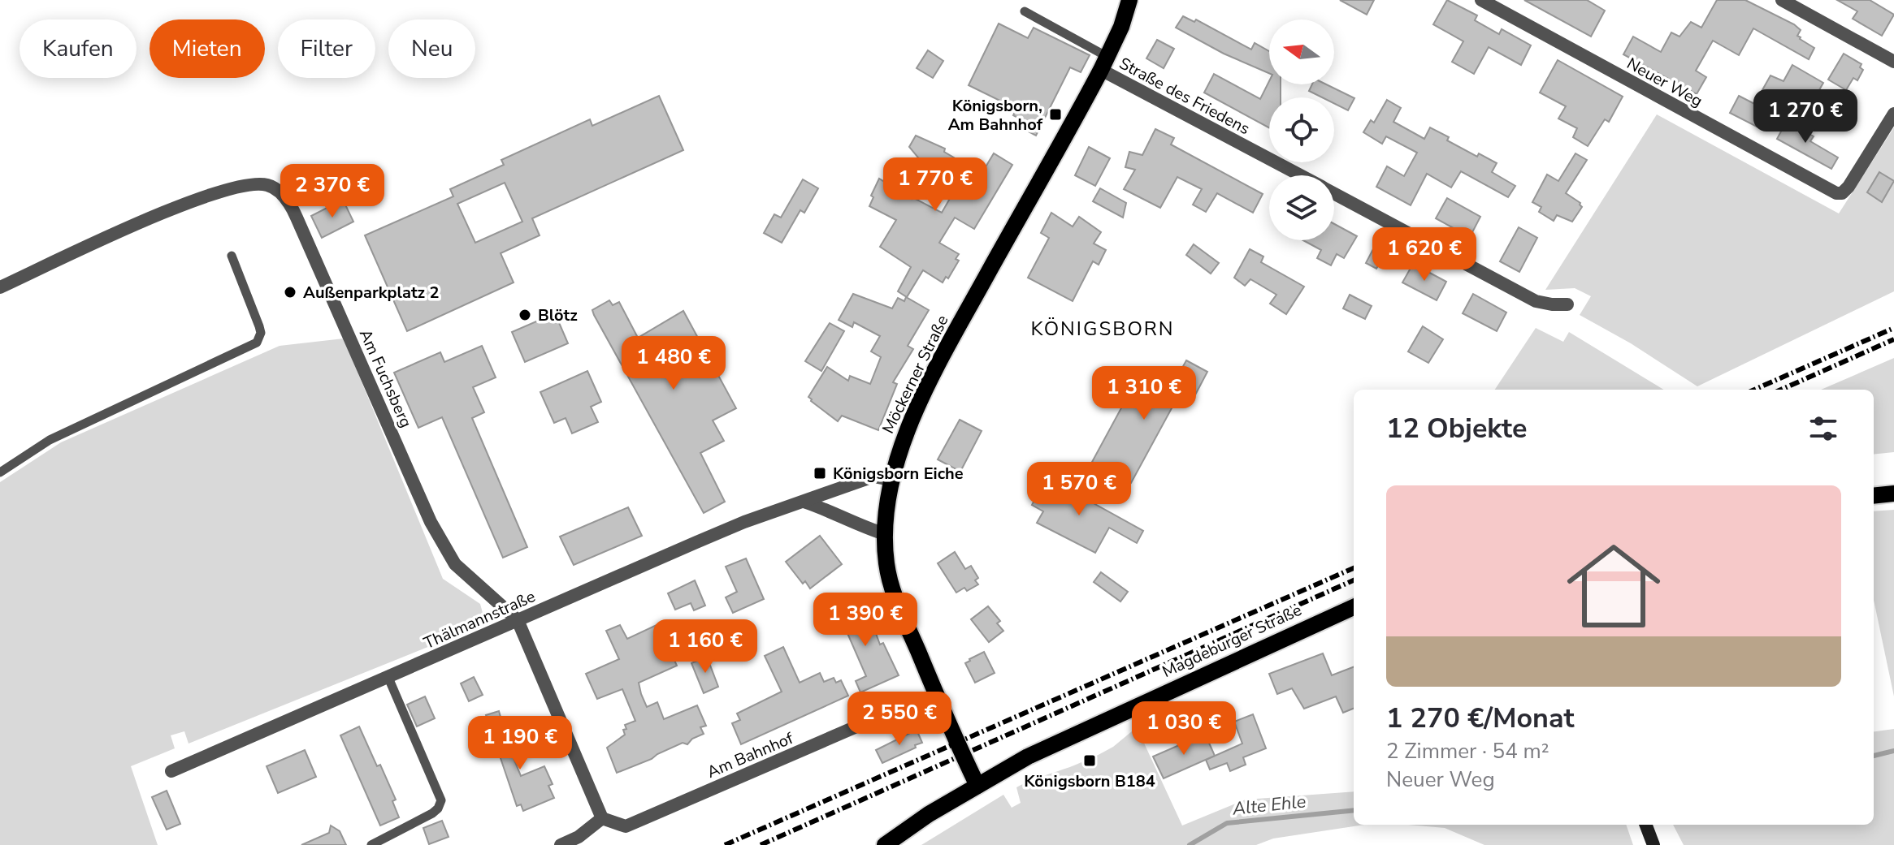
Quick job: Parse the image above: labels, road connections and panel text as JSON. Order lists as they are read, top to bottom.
{
  "streets": {
    "main road": ["Möckerner Straße", "Magdeburger Straße"],
    "street": [
      "Neuer Weg",
      "Straße des Friedens",
      "Am Fuchsberg",
      "Thälmannstraße",
      "Am Bahnhof"
    ]
  },
  "crossings": [
    ["Straße des Friedens", "Möckerner Straße"],
    ["Möckerner Straße", "Thälmannstraße"],
    ["Möckerner Straße", "Magdeburger Straße"],
    ["Am Fuchsberg", "Thälmannstraße"]
  ],
  "districts": ["KÖNIGSBORN"],
  "water": ["Alte Ehle"],
  "places": {
    "transit": ["Königsborn, Am Bahnhof", "Königsborn Eiche", "Königsborn B184"],
    "other": ["Außenparkplatz 2", "Blötz"]
  },
  "north": "left",
  "page": {
    "chip": [
      "Kaufen",
      "Mieten",
      "Filter",
      "Neu"
    ],
    "price": [
      "1 270 €",
      "1 770 €",
      "2 370 €",
      "1 620 €",
      "1 480 €",
      "1 310 €",
      "1 570 €",
      "1 390 €",
      "1 160 €",
      "2 550 €",
      "1 030 €",
      "1 190 €"
    ],
    "heading": "12 Objekte",
    "list": [
      {
        "name": "1 270 €/Monat",
        "note": "2 Zimmer · 54 m² · Neuer Weg"
      }
    ]
  }
}
